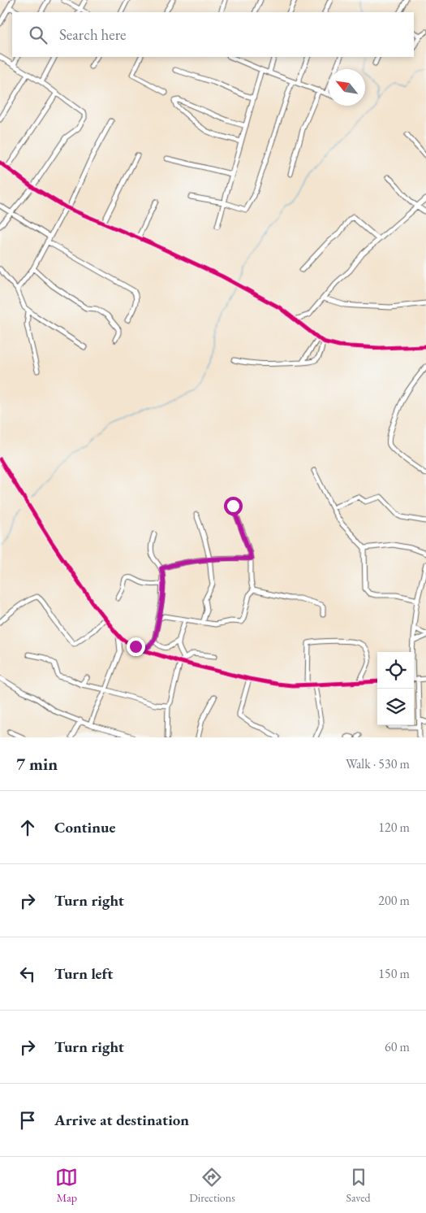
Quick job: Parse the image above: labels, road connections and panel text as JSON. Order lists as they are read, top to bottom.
{
  "north": "top left",
  "page": {
    "search": "Search here",
    "heading": ["7 min", "Walk · 530 m"],
    "list": [
      ["Continue", "120 m"],
      ["Turn right", "200 m"],
      ["Turn left", "150 m"],
      ["Turn right", "60 m"],
      "Arrive at destination"
    ],
    "nav": ["Map", "Directions", "Saved"]
  }
}
